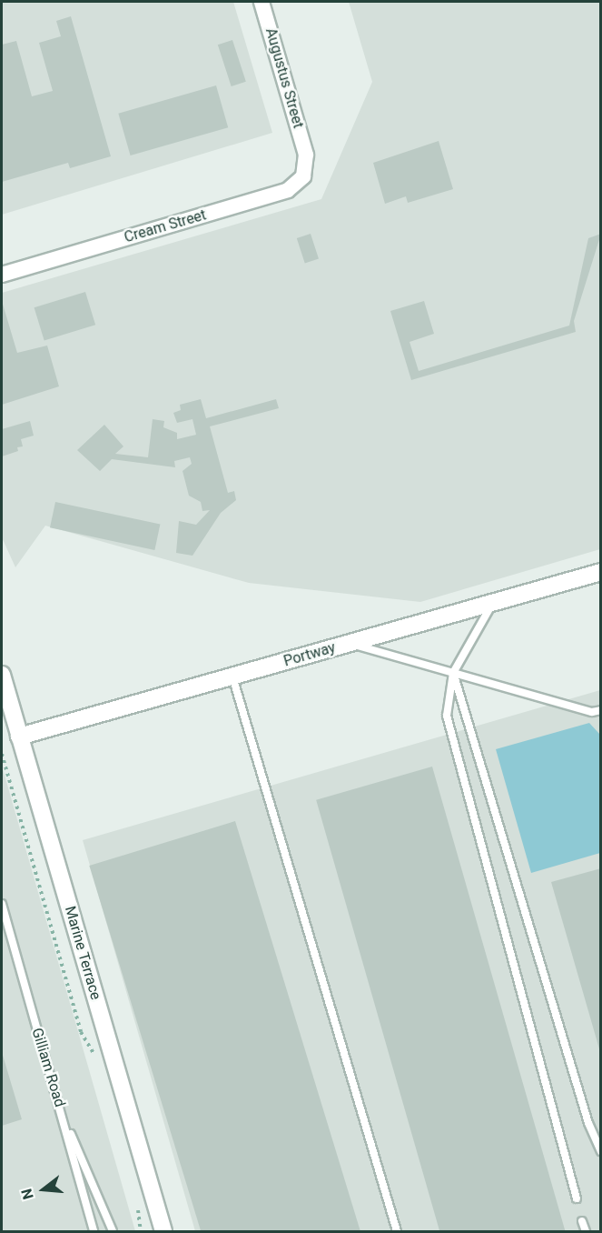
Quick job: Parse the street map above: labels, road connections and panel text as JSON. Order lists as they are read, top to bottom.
{
  "streets": {
    "street": [
      "Augustus Street",
      "Cream Street",
      "Portway",
      "Marine Terrace"
    ],
    "lane": ["Gilliam Road"]
  },
  "crossings": [
    ["Augustus Street", "Cream Street"],
    ["Portway", "Marine Terrace"]
  ],
  "north": "left"
}
